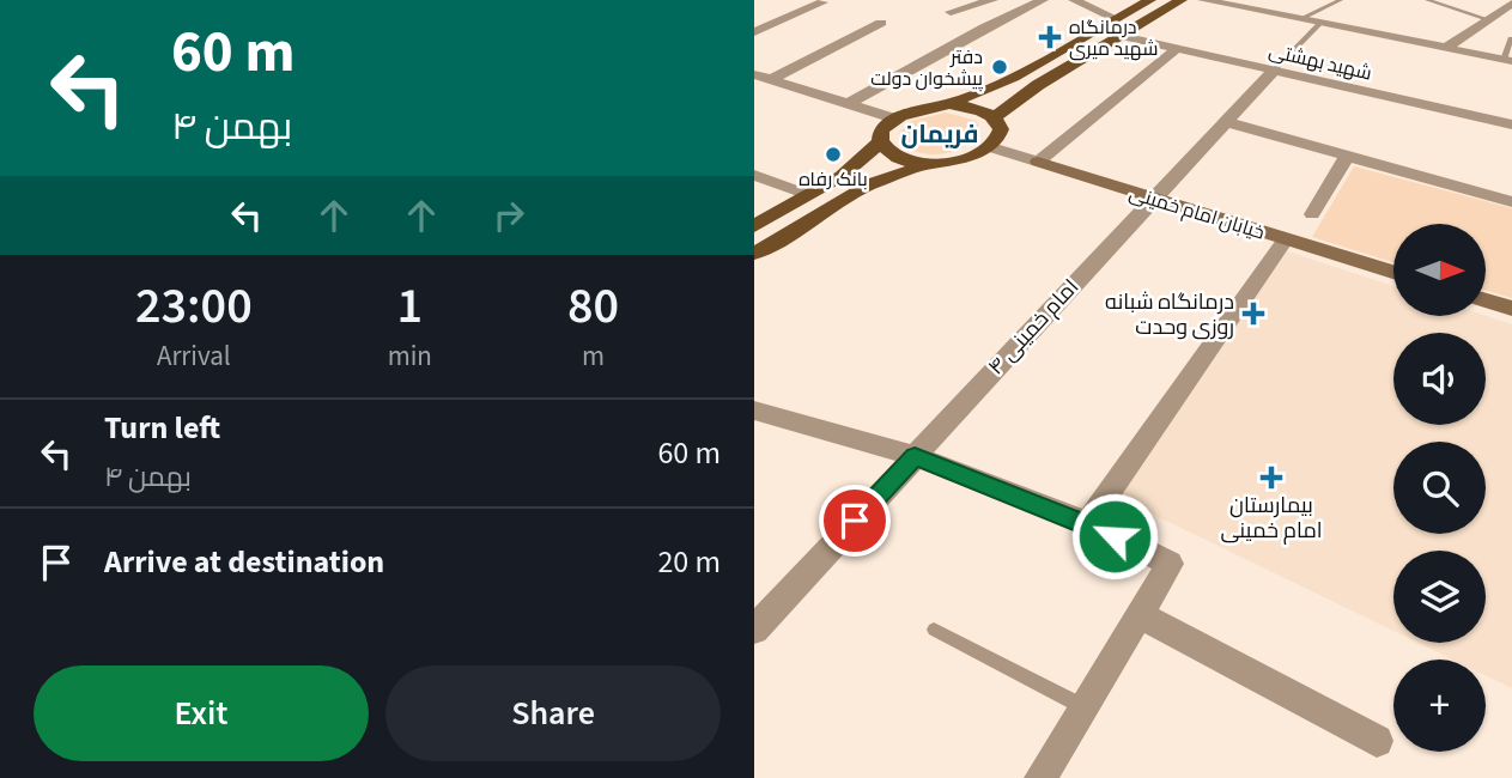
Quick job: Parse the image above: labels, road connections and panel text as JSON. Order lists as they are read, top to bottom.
{
  "streets": {
    "street": ["شهید بهشتی", "خیابان امام خمینی", "امام خمینی ۴"]
  },
  "crossings": [
    ["شهید بهشتی", "امام خمینی ۴"],
    ["خیابان امام خمینی", "امام خمینی ۴"]
  ],
  "districts": ["فریمان"],
  "places": {
    "health": ["درمانگاه شهید میری", "درمانگاه شبانه روزی وحدت", "بیمارستان امام خمینی"],
    "other": ["دفتر پیشخوان دولت", "بانک رفاه"]
  },
  "north": "right",
  "page": {
    "turn": ["60 m", "بهمن ۴"],
    "map_buttons": "+",
    "eta": [
      "23:00",
      "Arrival",
      "1",
      "min",
      "80",
      "m"
    ],
    "list": [
      {
        "name": "Turn left",
        "note": "بهمن ۴",
        "value": "60 m"
      },
      {
        "name": "Arrive at destination",
        "value": "20 m"
      }
    ],
    "buttons": ["Exit", "Share"]
  }
}
